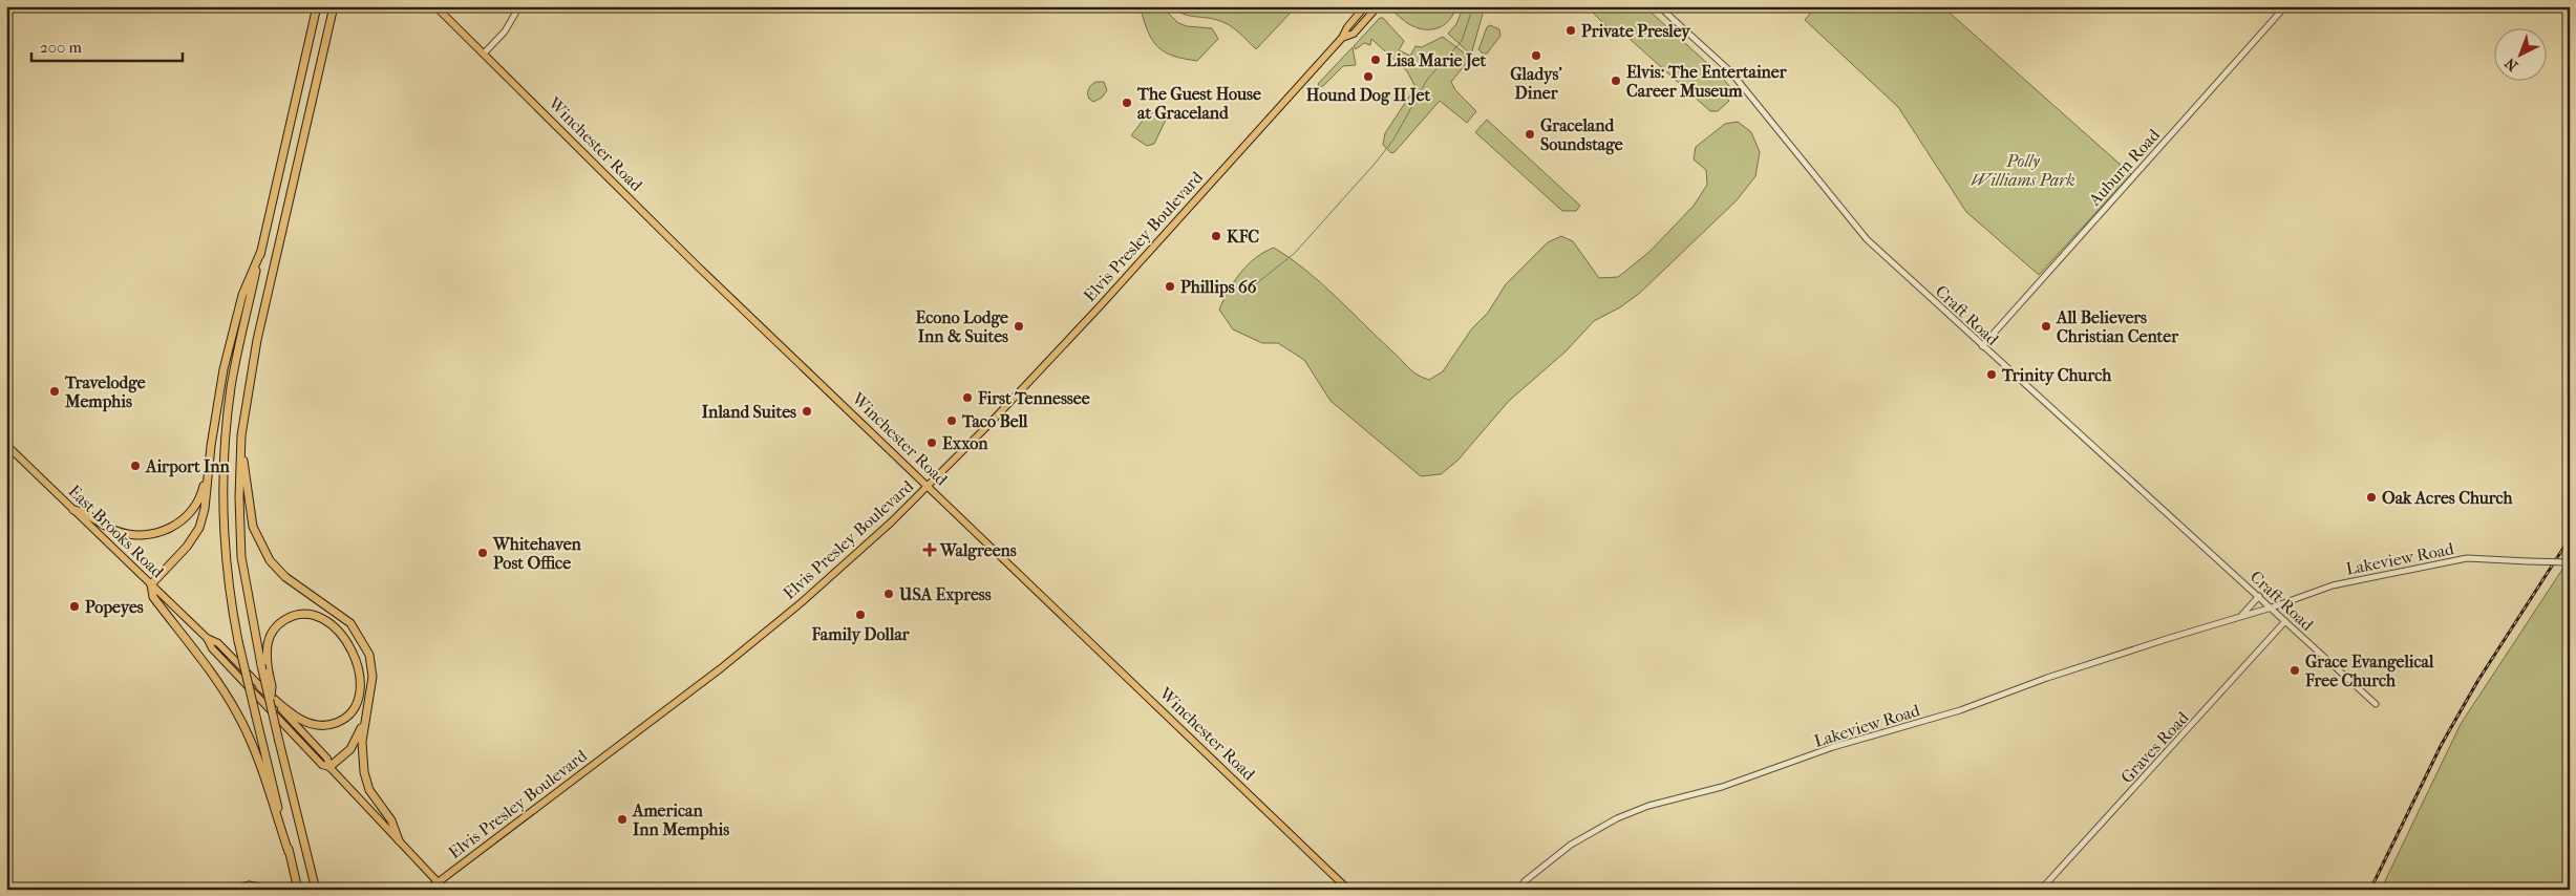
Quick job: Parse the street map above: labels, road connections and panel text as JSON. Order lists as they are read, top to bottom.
{
  "streets": {
    "main road": ["Winchester Road", "Elvis Presley Boulevard", "East Brooks Road"],
    "street": [
      "Auburn Road",
      "Craft Road",
      "Lakeview Road",
      "Graves Road"
    ]
  },
  "crossings": [
    ["Winchester Road", "Elvis Presley Boulevard"],
    ["Auburn Road", "Craft Road"],
    ["Elvis Presley Boulevard", "East Brooks Road"],
    ["Craft Road", "Lakeview Road"],
    ["Craft Road", "Graves Road"]
  ],
  "parks": ["Polly Williams Park"],
  "places": {
    "other": [
      "Private Presley",
      "Gladys' Diner",
      "Lisa Marie Jet",
      "Hound Dog II Jet",
      "Elvis: The Entertainer Career Museum",
      "The Guest House at Graceland",
      "Graceland Soundstage",
      "KFC",
      "Phillips 66",
      "Econo Lodge Inn & Suites",
      "All Believers Christian Center",
      "Trinity Church",
      "Travelodge Memphis",
      "First Tennessee",
      "Inland Suites",
      "Taco Bell",
      "Exxon",
      "Airport Inn",
      "Oak Acres Church",
      "Whitehaven Post Office",
      "USA Express",
      "Popeyes",
      "Family Dollar",
      "Grace Evangelical Free Church",
      "American Inn Memphis"
    ],
    "health": ["Walgreens"]
  },
  "scale_bar": "200 m",
  "north": "bottom left"
}
